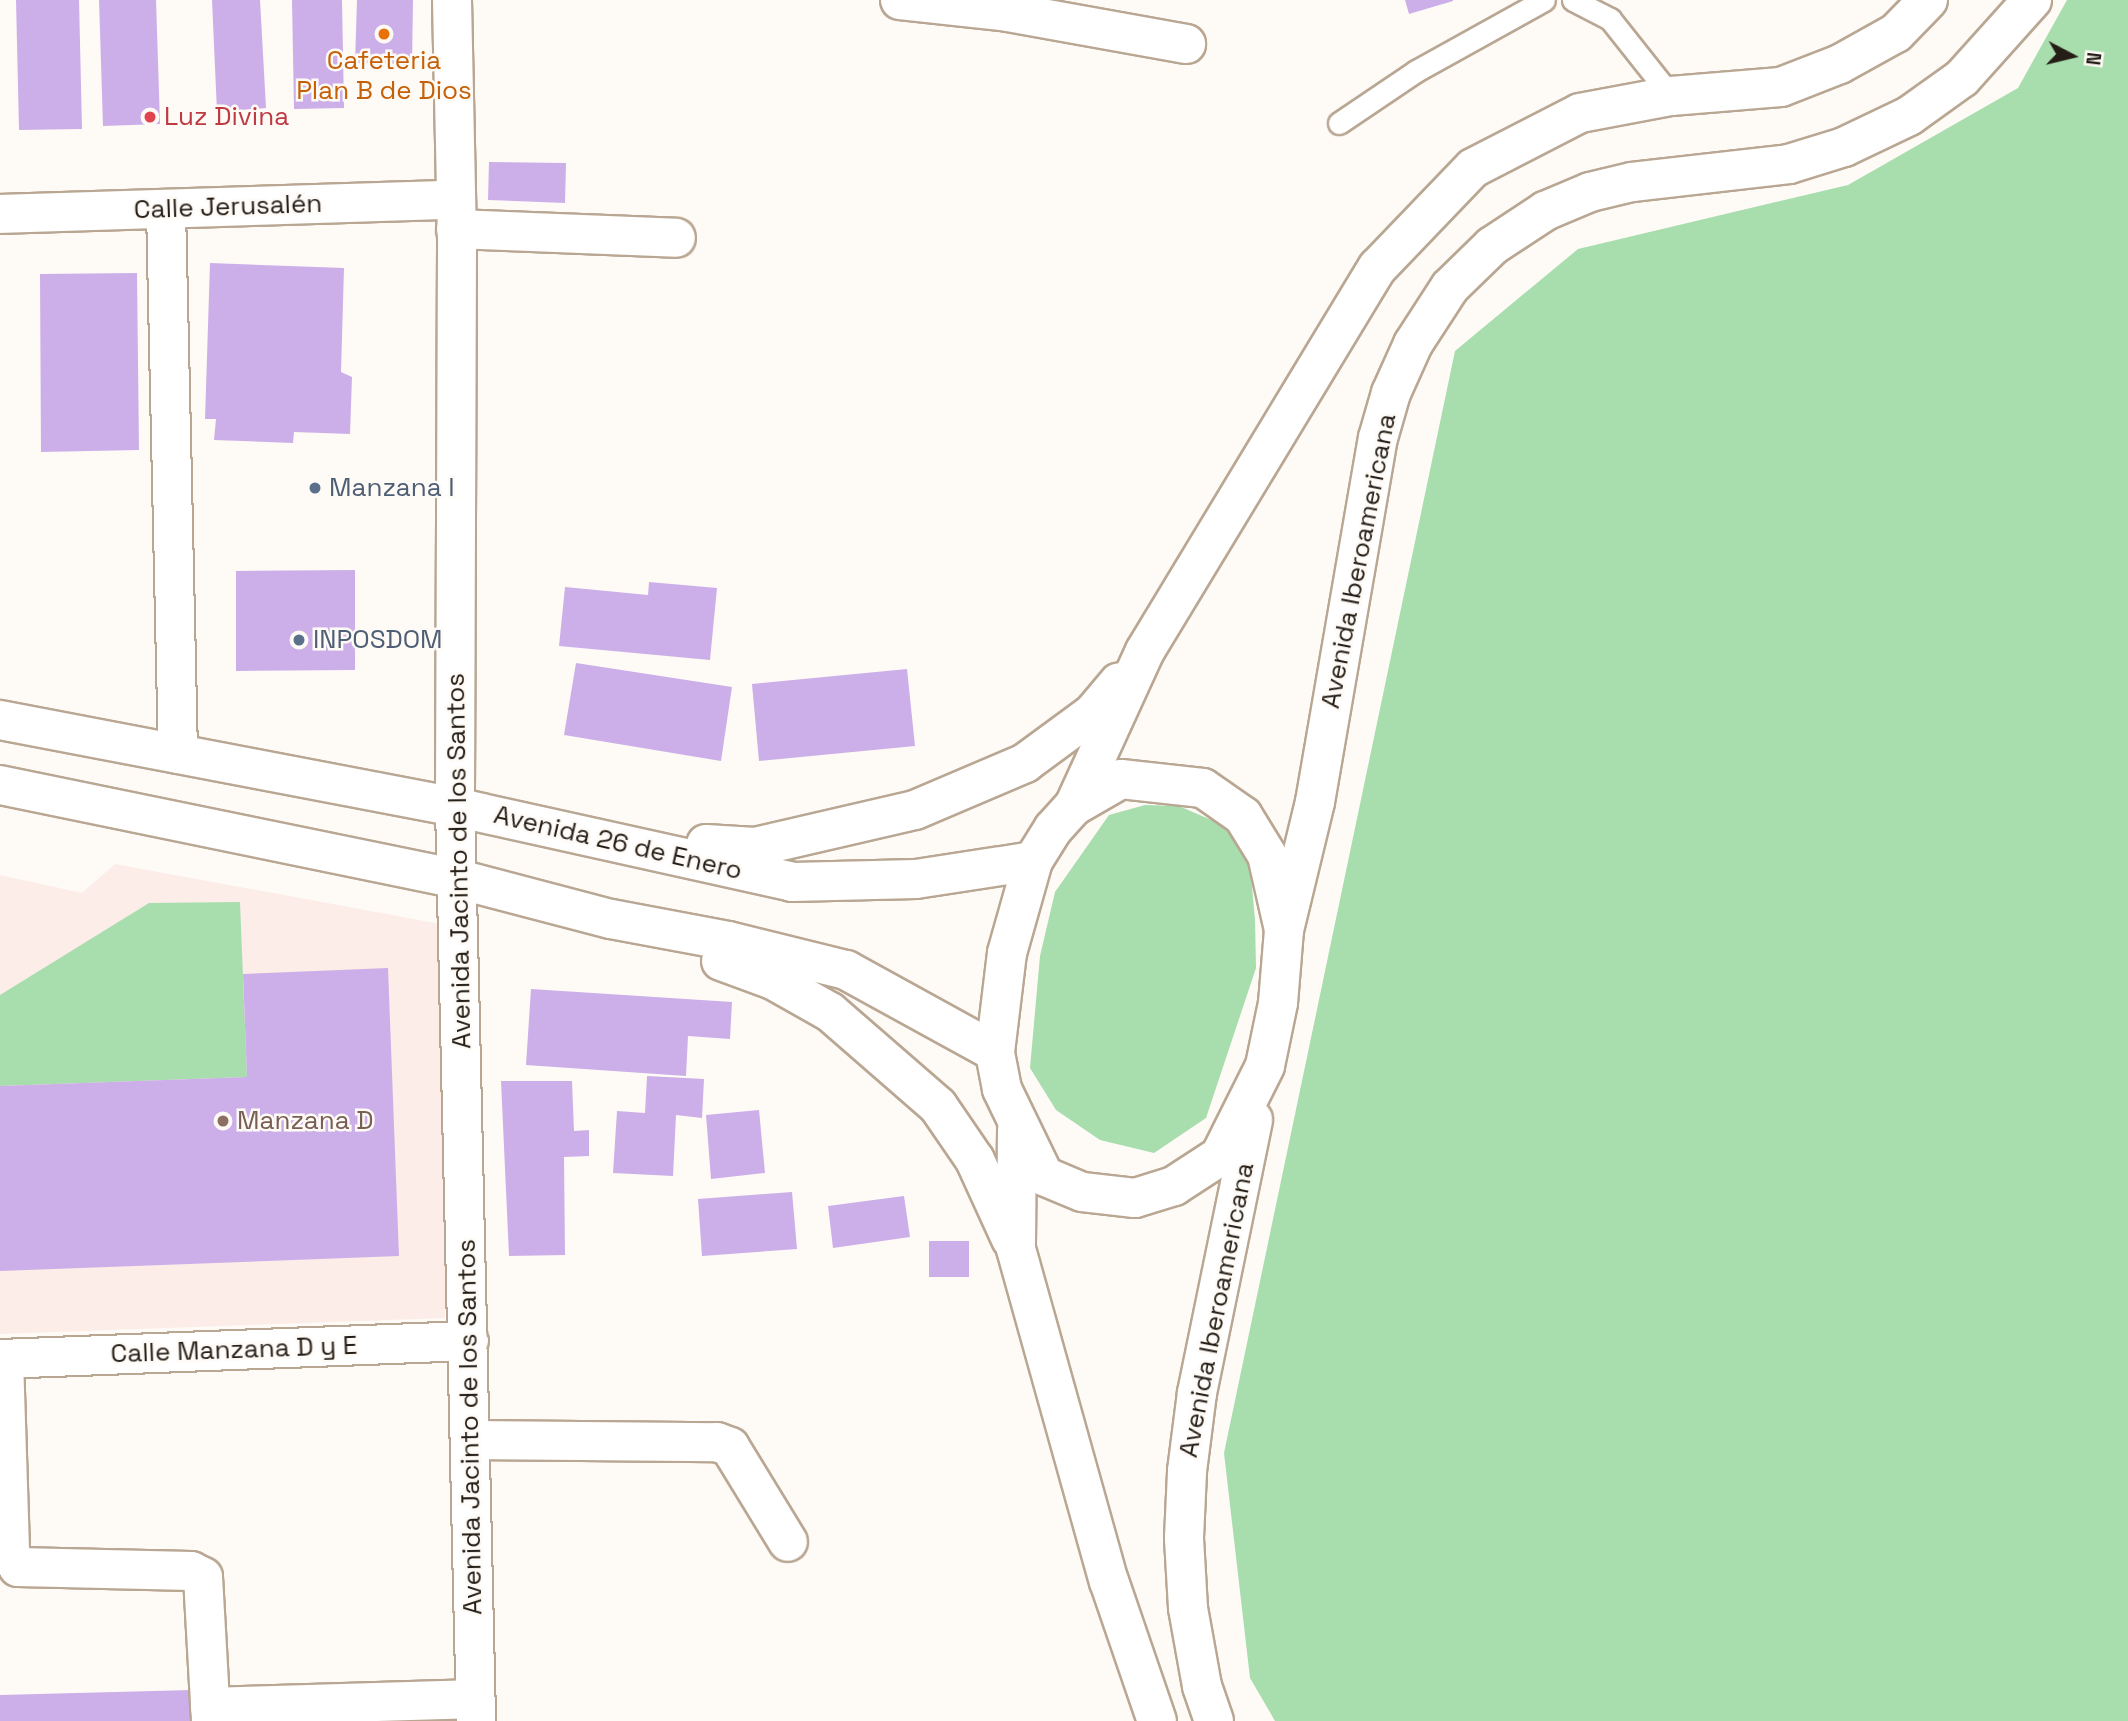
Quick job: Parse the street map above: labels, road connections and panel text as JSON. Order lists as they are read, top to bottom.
{
  "streets": {
    "street": [
      "Calle Jerusalén",
      "Avenida Iberoamericana",
      "Avenida 26 de Enero",
      "Avenida Jacinto de los Santos",
      "Calle Manzana D y E"
    ]
  },
  "crossings": [
    ["Calle Jerusalén", "Avenida Jacinto de los Santos"],
    ["Avenida 26 de Enero", "Avenida Jacinto de los Santos"],
    ["Avenida Jacinto de los Santos", "Calle Manzana D y E"]
  ],
  "places": [
    "Cafeteria Plan B de Dios",
    "Luz Divina",
    "Manzana I",
    "INPOSDOM",
    "Manzana D"
  ],
  "north": "right"
}
